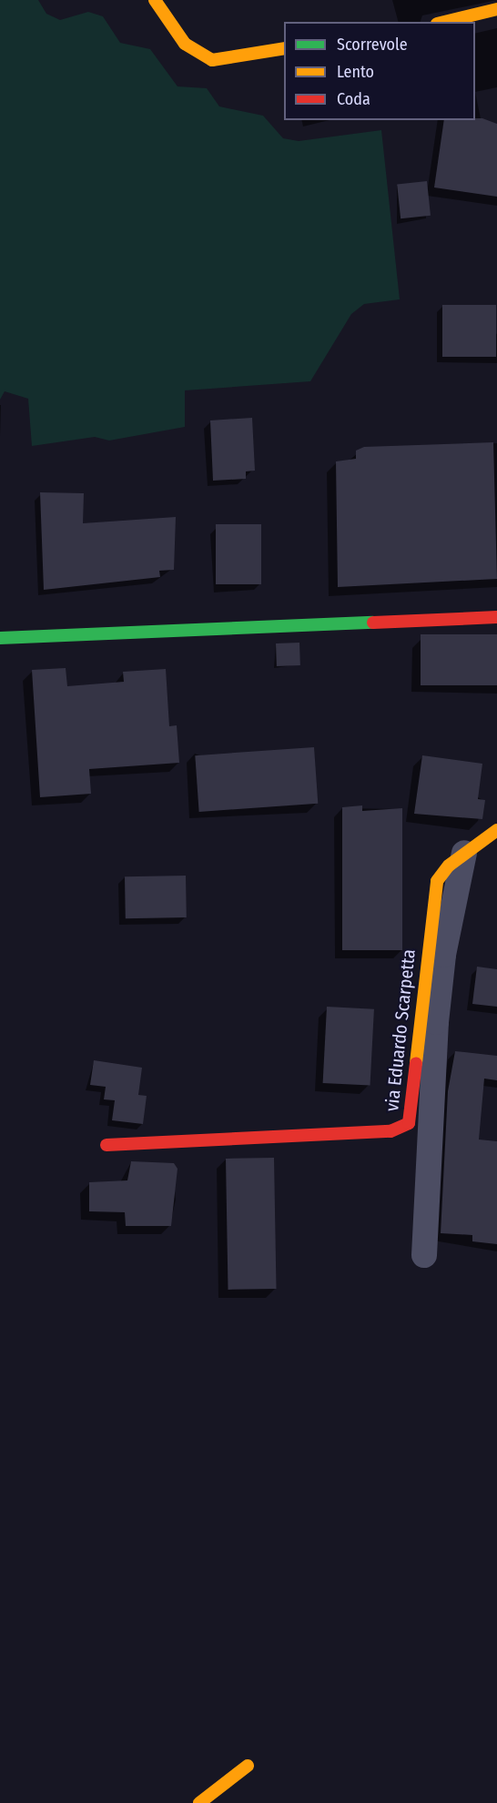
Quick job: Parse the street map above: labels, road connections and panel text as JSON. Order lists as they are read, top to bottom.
{
  "streets": {
    "street": ["via Eduardo Scarpetta"]
  },
  "legend": ["Scorrevole", "Lento", "Coda"]
}
